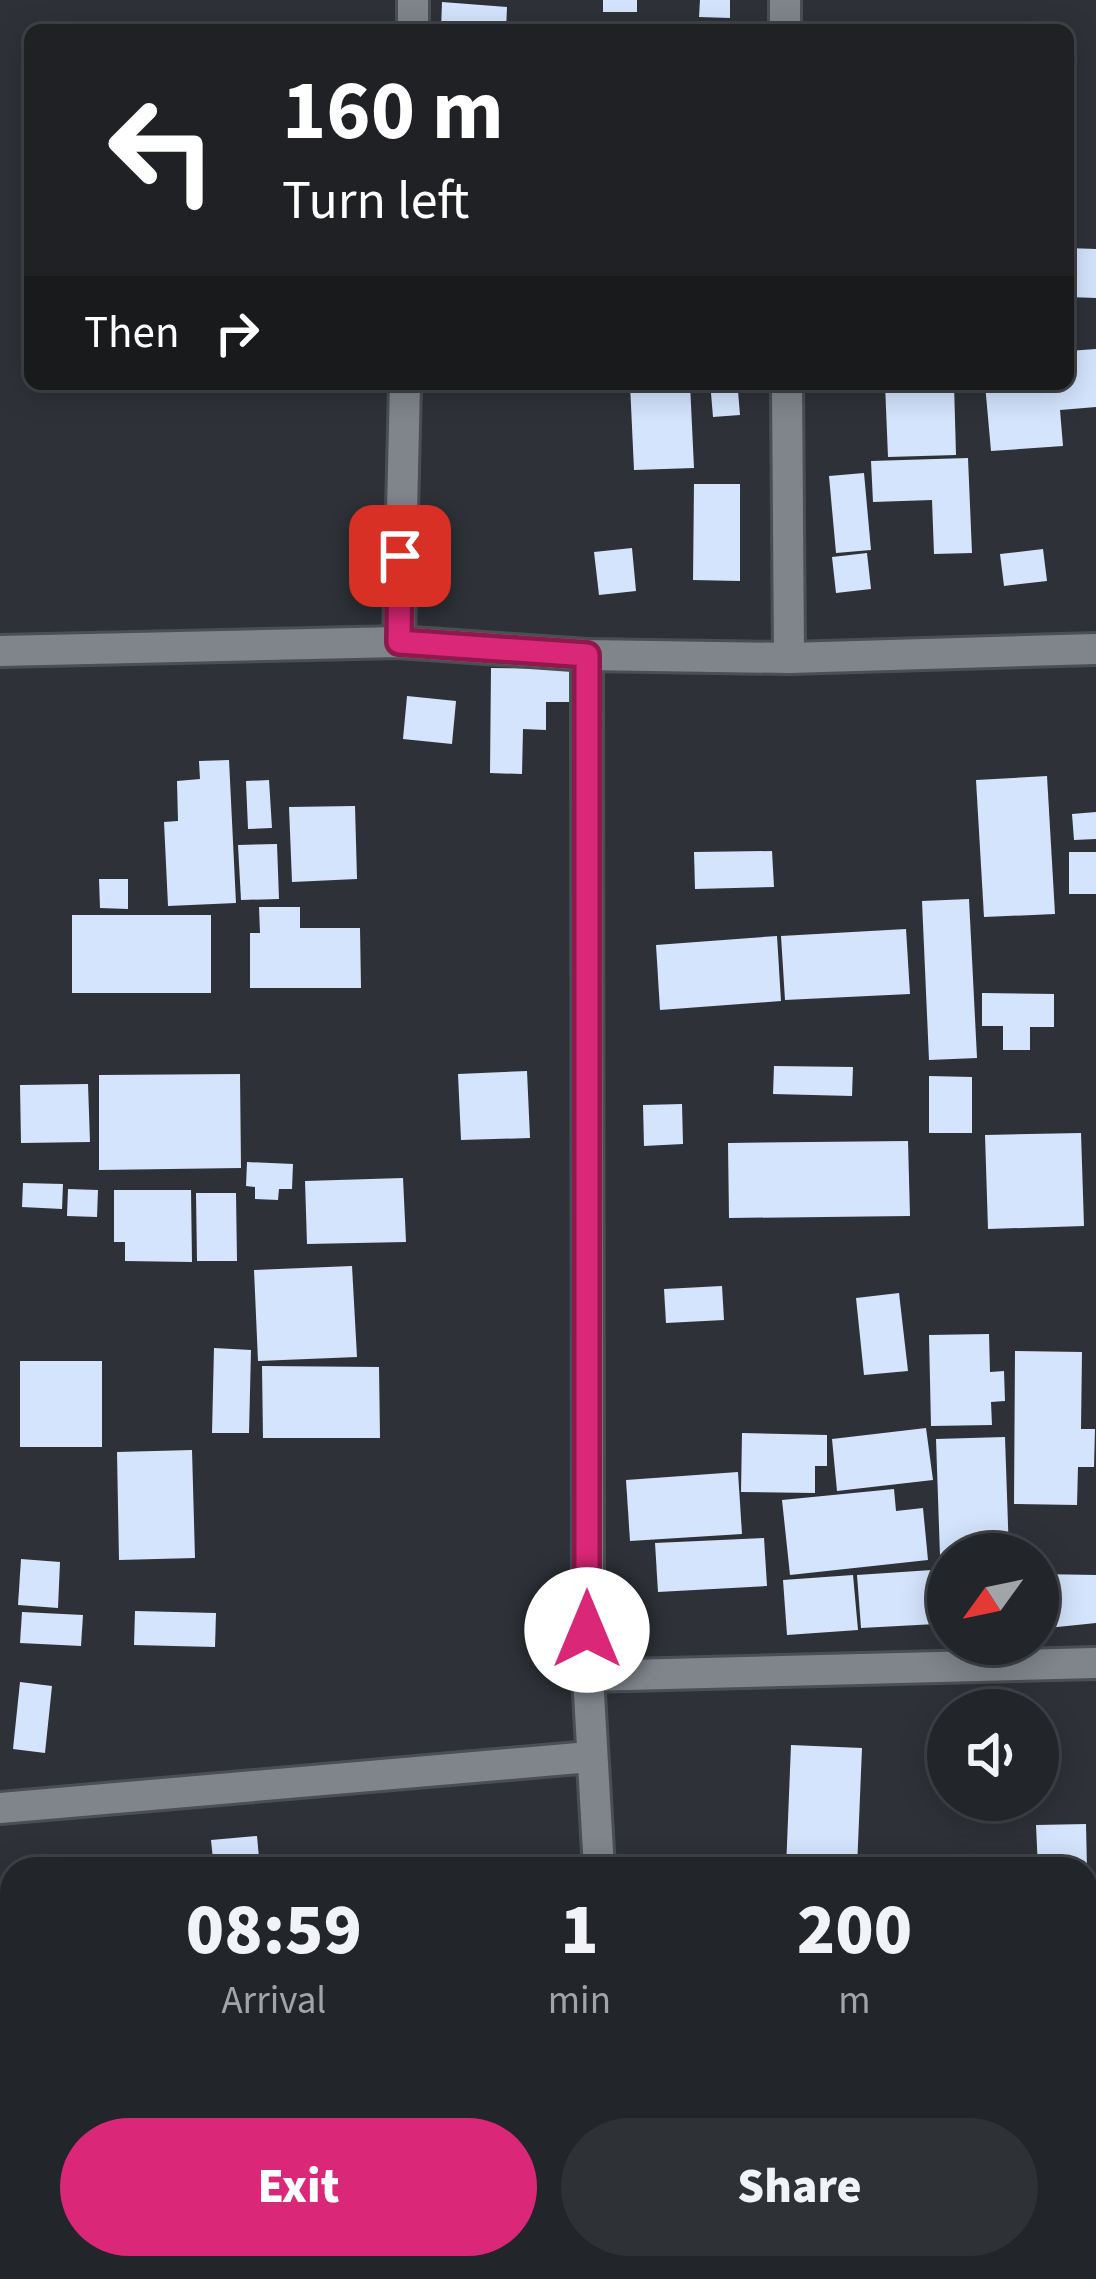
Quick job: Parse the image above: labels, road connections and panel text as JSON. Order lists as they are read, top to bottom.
{
  "north": "bottom left",
  "page": {
    "turn": ["160 m", "Turn left"],
    "then": "Then",
    "eta": [
      "08:59",
      "Arrival",
      "1",
      "min",
      "200",
      "m"
    ],
    "buttons": ["Exit", "Share"]
  }
}
